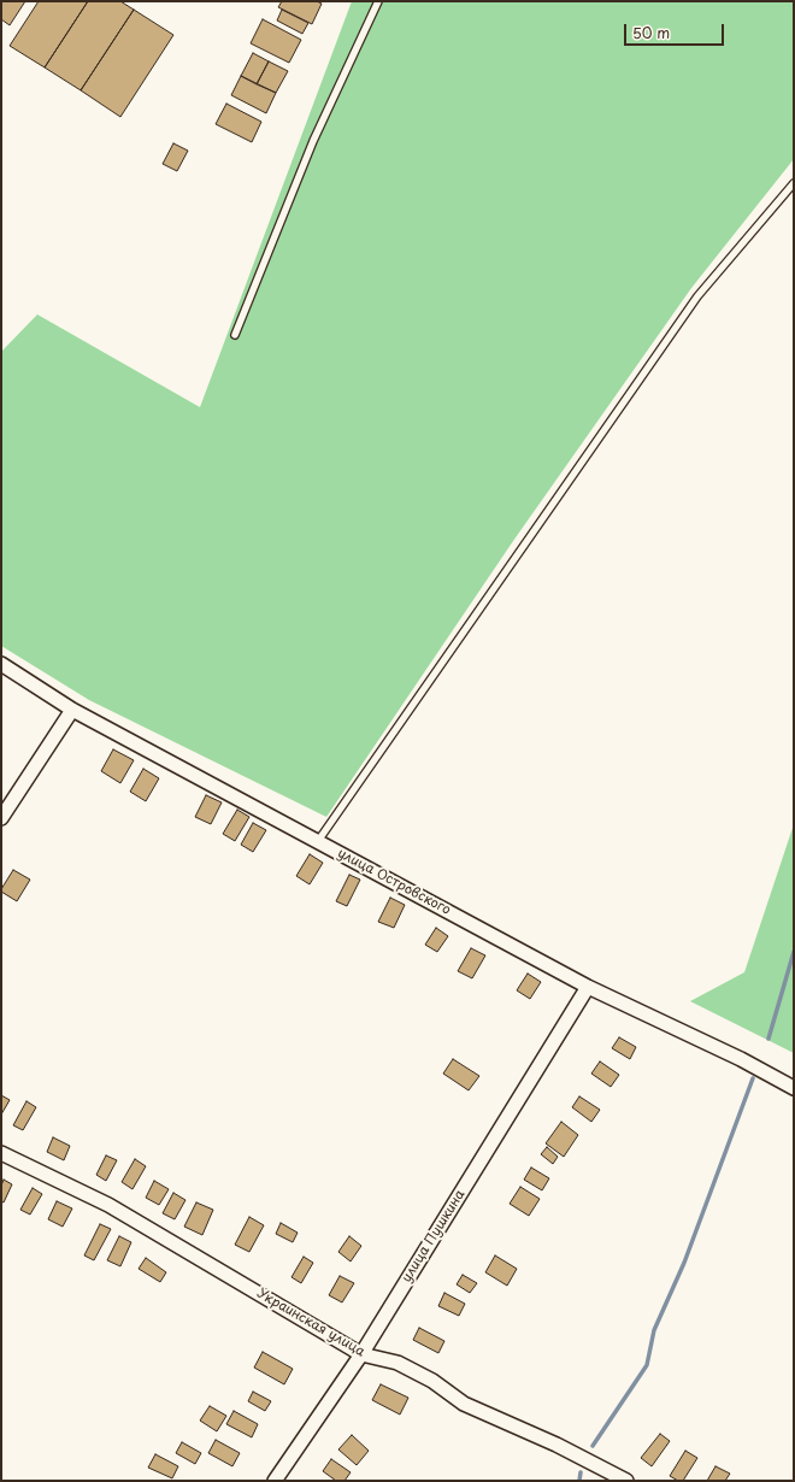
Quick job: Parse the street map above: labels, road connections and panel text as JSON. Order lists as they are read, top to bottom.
{
  "streets": {
    "street": ["улица Островского", "улица Пушкина", "Украинская улица"]
  },
  "crossings": [
    ["улица Островского", "улица Пушкина"],
    ["улица Пушкина", "Украинская улица"]
  ],
  "scale_bar": "50 m"
}
